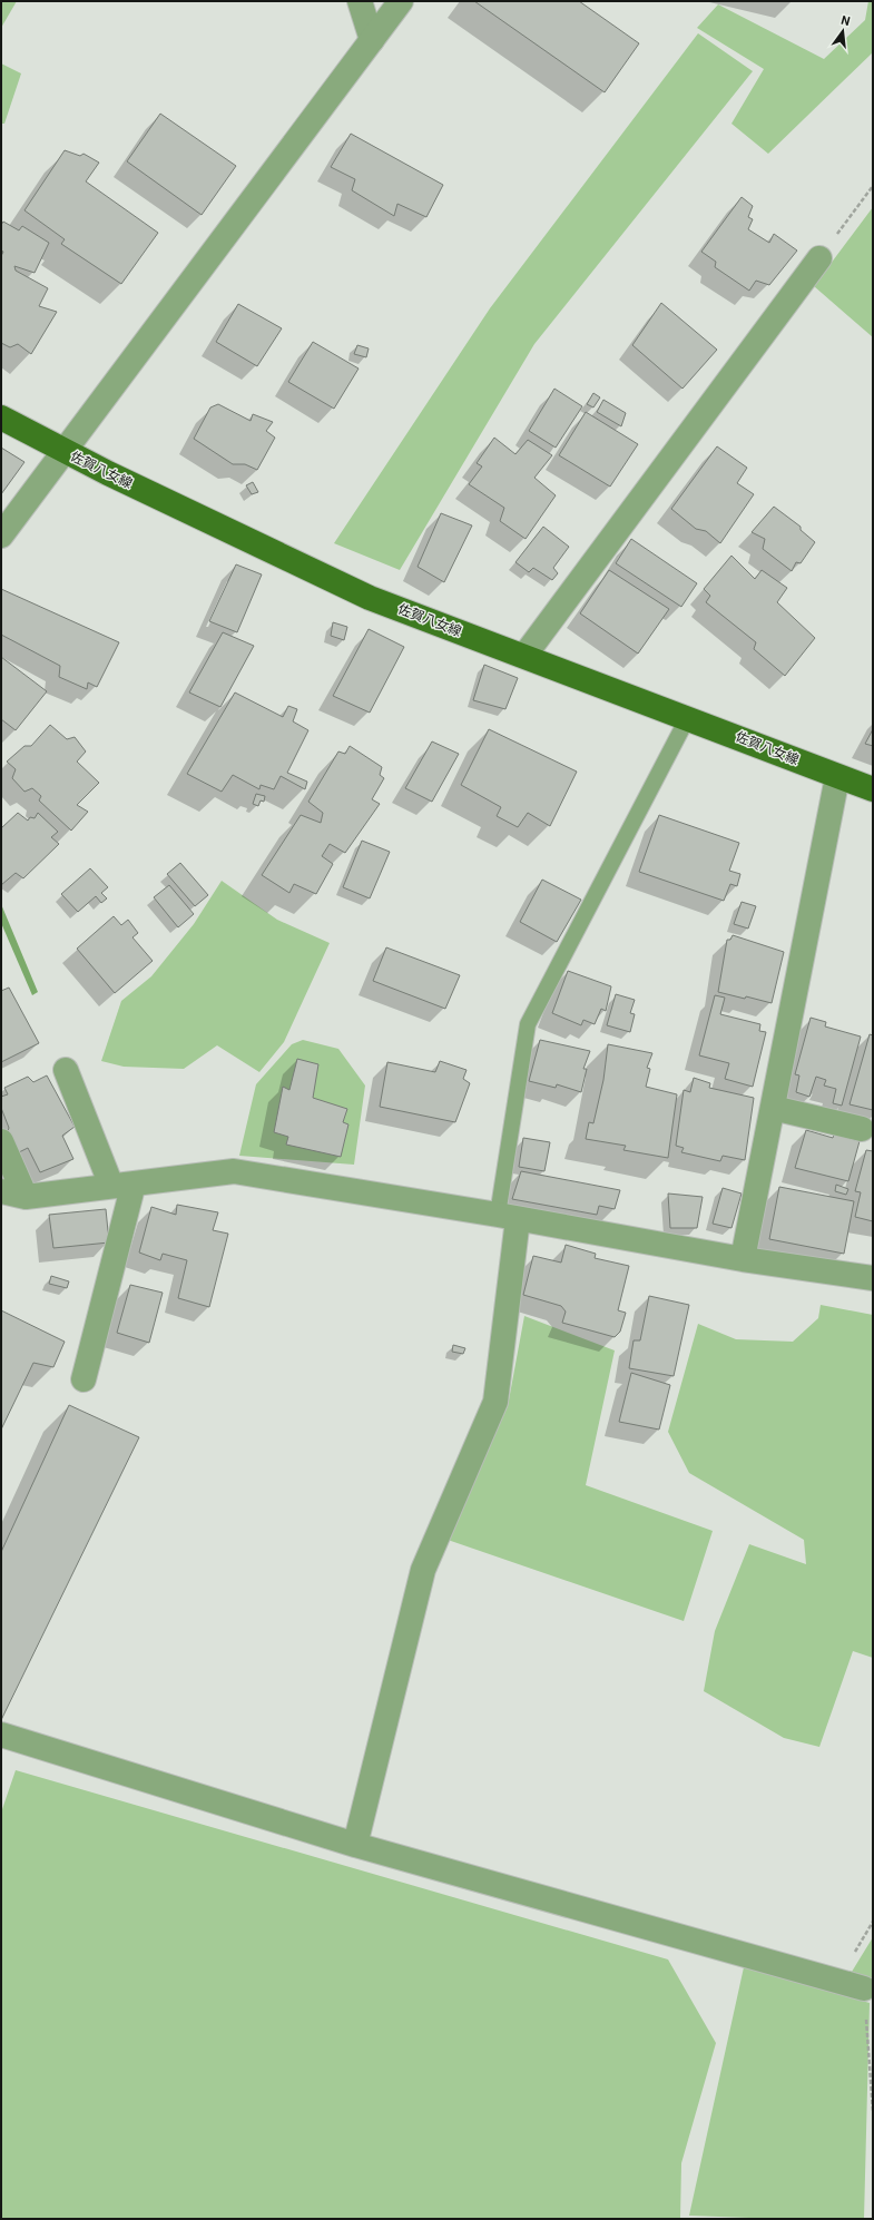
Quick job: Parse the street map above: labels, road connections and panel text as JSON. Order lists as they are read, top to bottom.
{
  "streets": {
    "main road": ["佐賀八女線"]
  },
  "north": "top"
}
